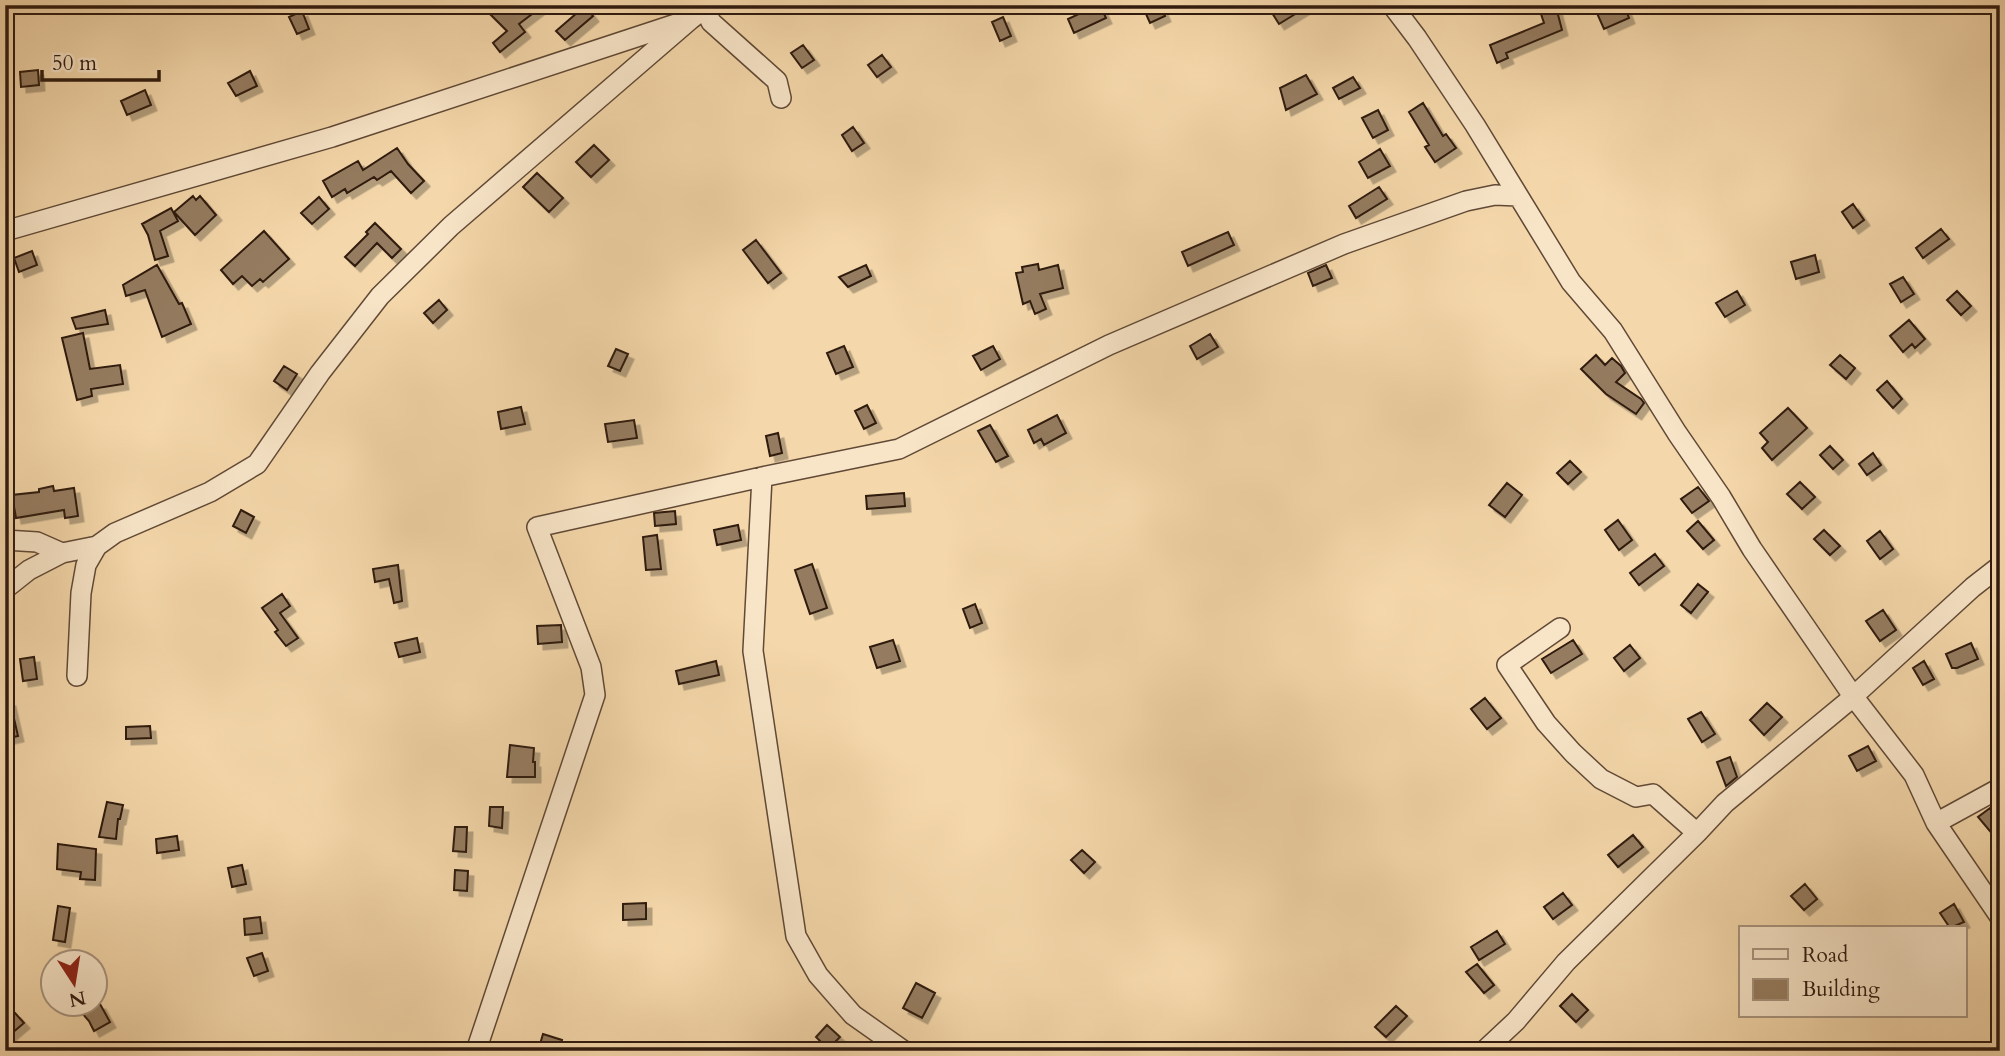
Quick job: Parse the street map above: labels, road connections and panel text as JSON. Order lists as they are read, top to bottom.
{
  "legend": ["Road", "Building"],
  "scale_bar": "50 m",
  "north": "bottom"
}
